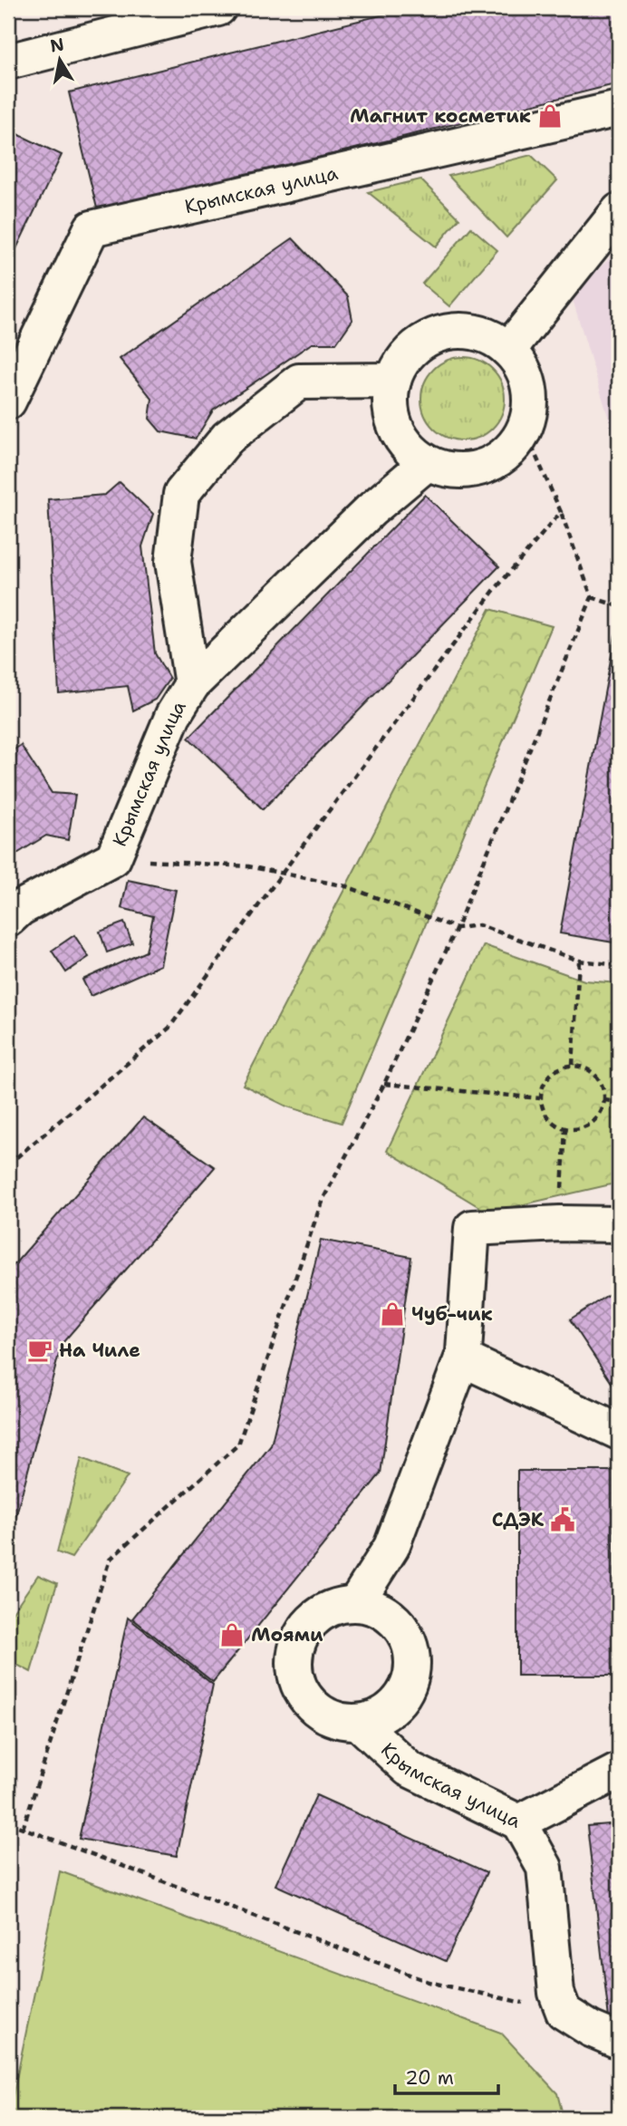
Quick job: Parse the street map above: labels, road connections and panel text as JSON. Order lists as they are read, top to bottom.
{
  "streets": {
    "street": ["Крымская улица"]
  },
  "places": {
    "shop": ["Магнит косметик", "Чуб-чик", "Моями"],
    "cafe": ["На Чиле"],
    "public building": ["СДЭК"]
  },
  "scale_bar": "20 m",
  "north": "top"
}
